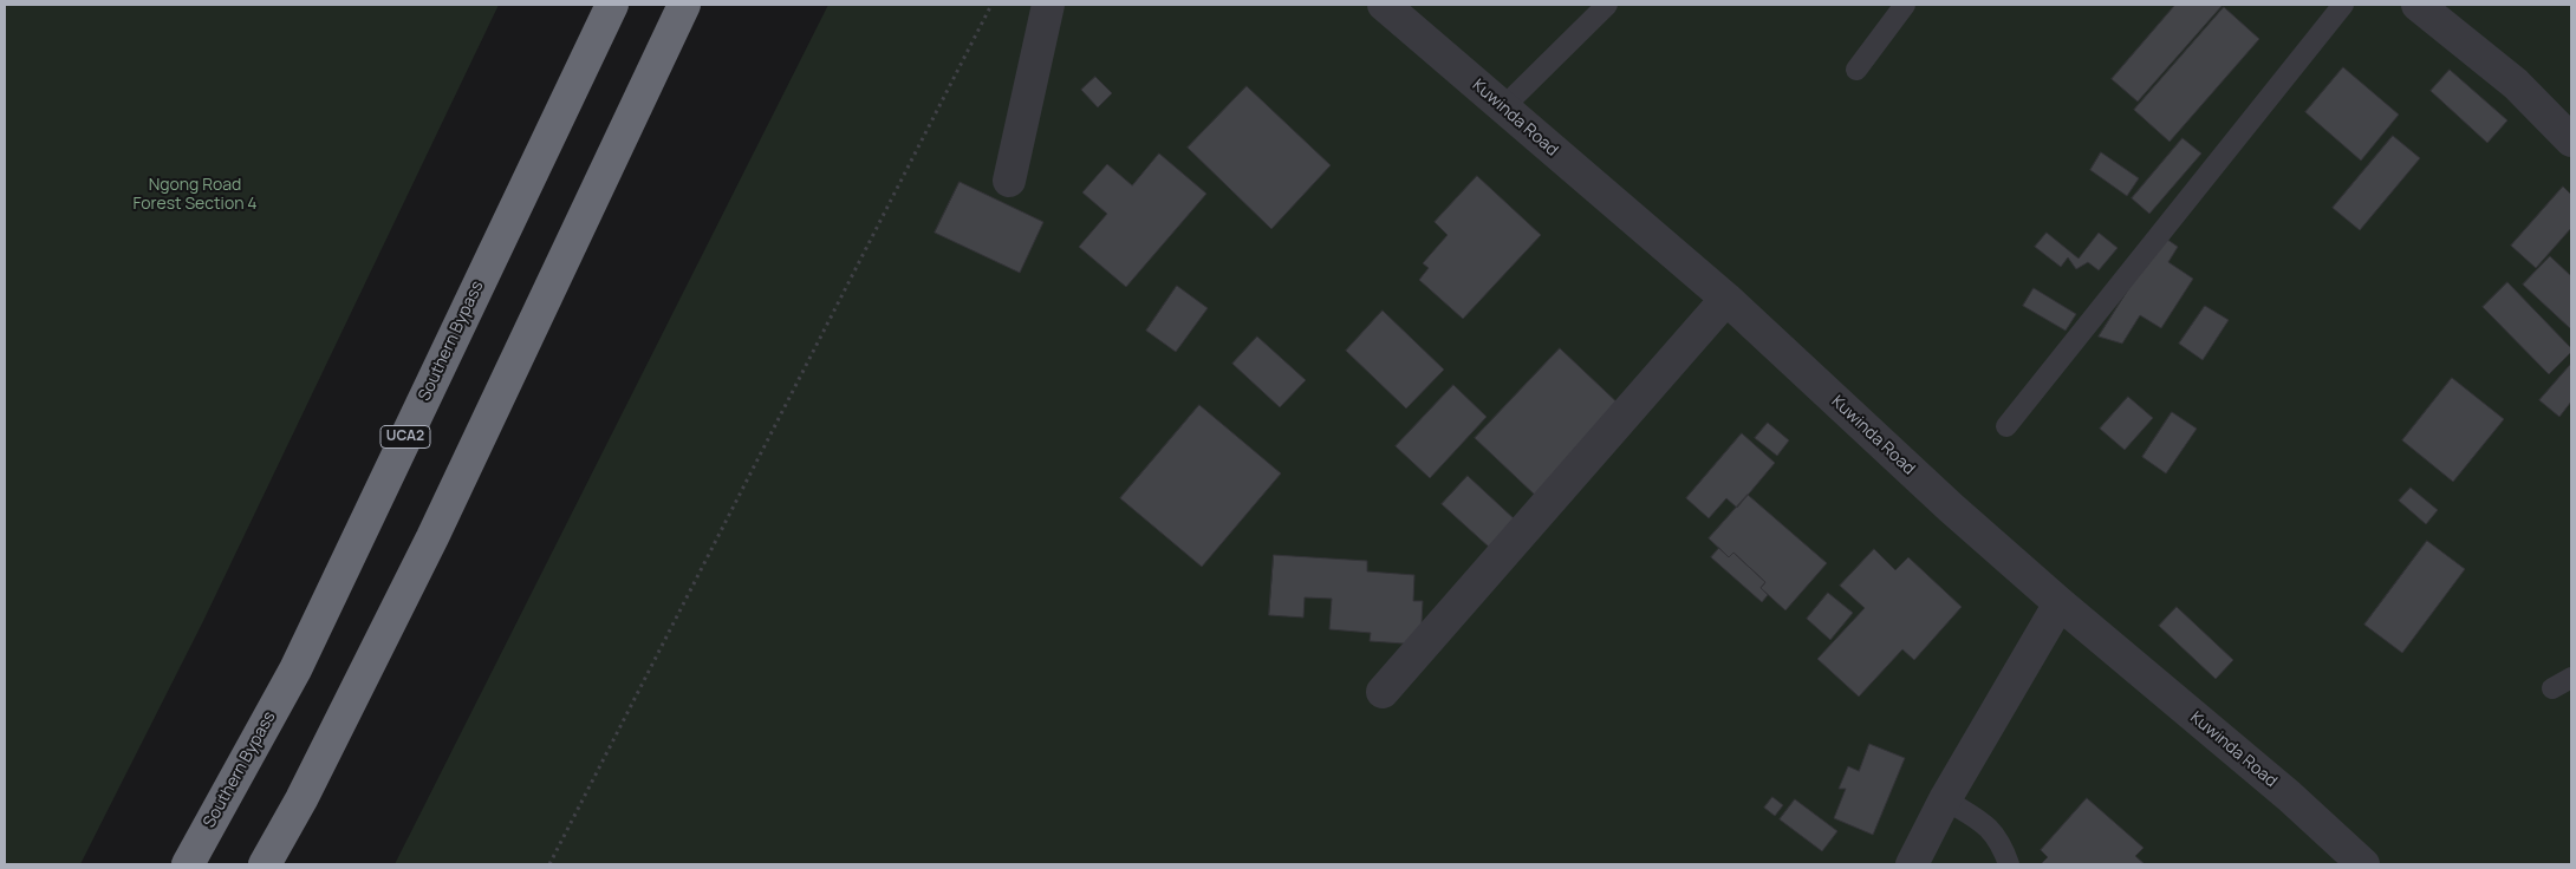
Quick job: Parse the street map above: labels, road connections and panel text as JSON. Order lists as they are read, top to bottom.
{
  "streets": {
    "highway": ["Southern Bypass", "UCA2"],
    "street": ["Kuwinda Road"]
  },
  "parks": ["Ngong Road Forest Section 4"]
}
